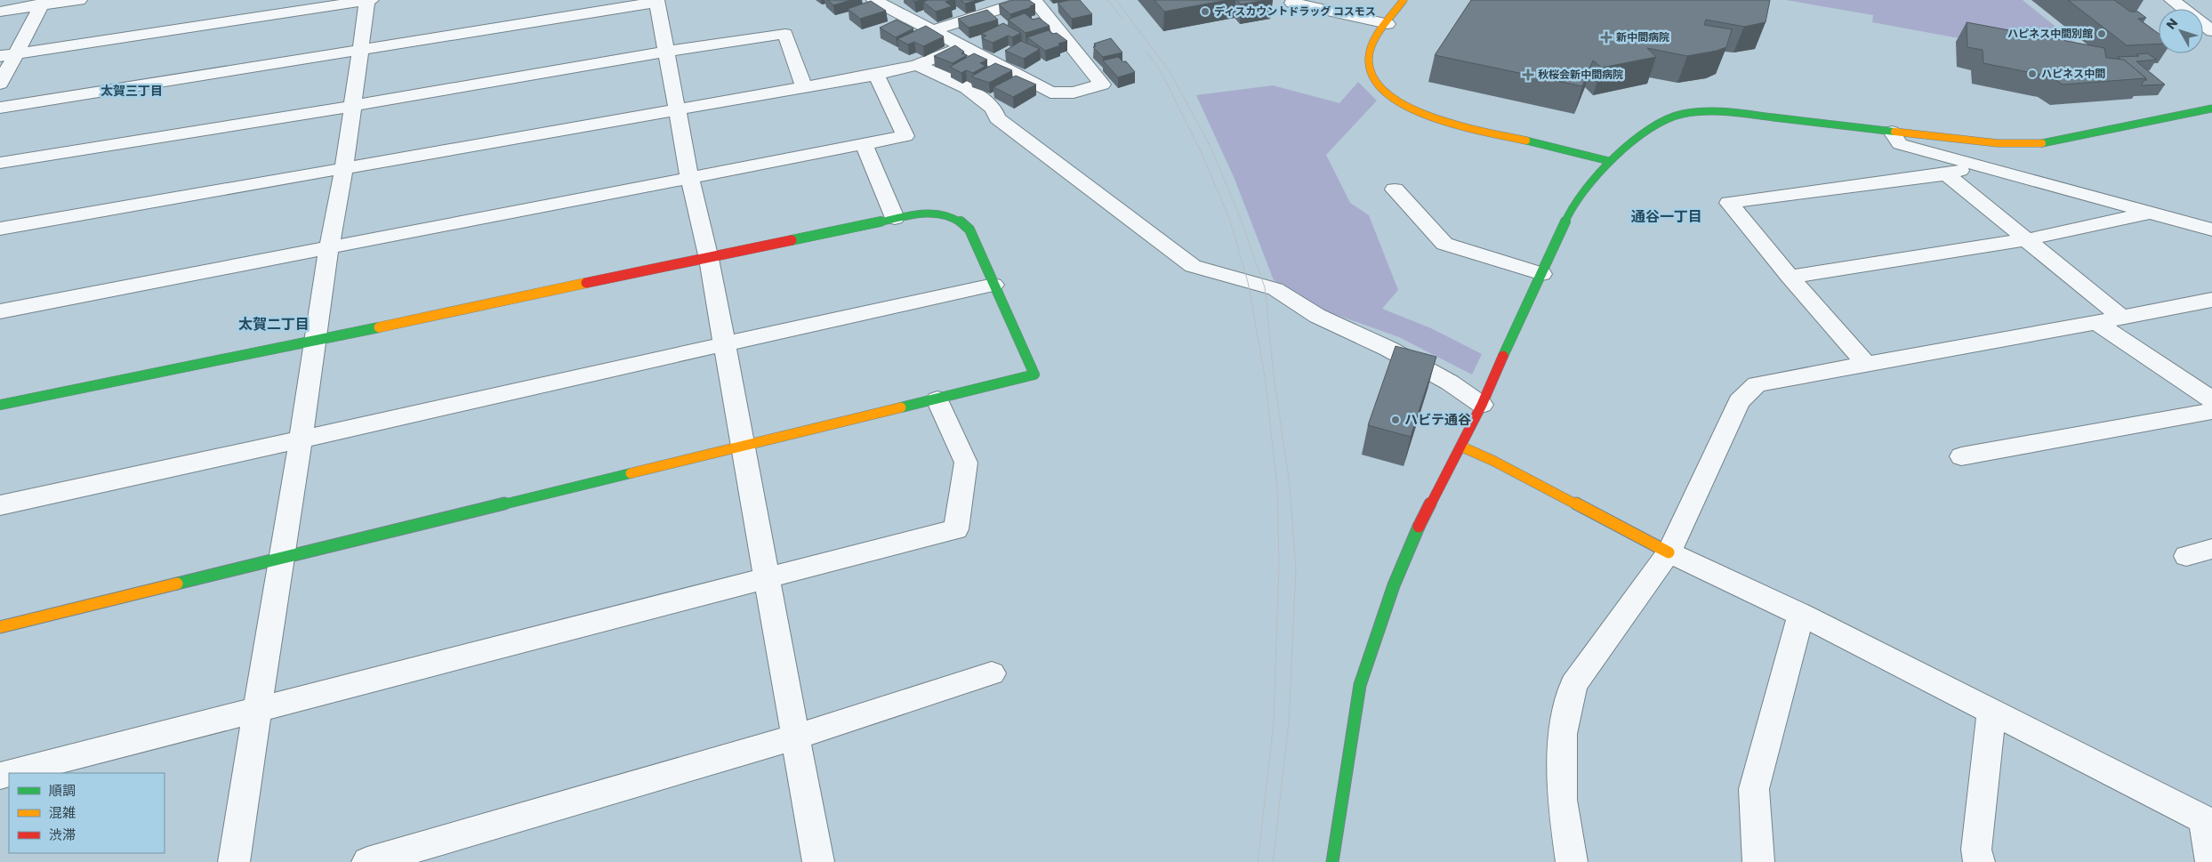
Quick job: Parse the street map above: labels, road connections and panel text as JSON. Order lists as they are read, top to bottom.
{
  "districts": ["太賀三丁目", "通谷一丁目", "太賀二丁目"],
  "places": {
    "other": [
      "ディスカウントドラッグ コスモス",
      "ハピネス中間別館",
      "ハピネス中間",
      "ハビテ通谷"
    ],
    "health": ["新中間病院", "秋桜会新中間病院"]
  },
  "legend": ["順調", "混雑", "渋滞"],
  "north": "top left"
}
